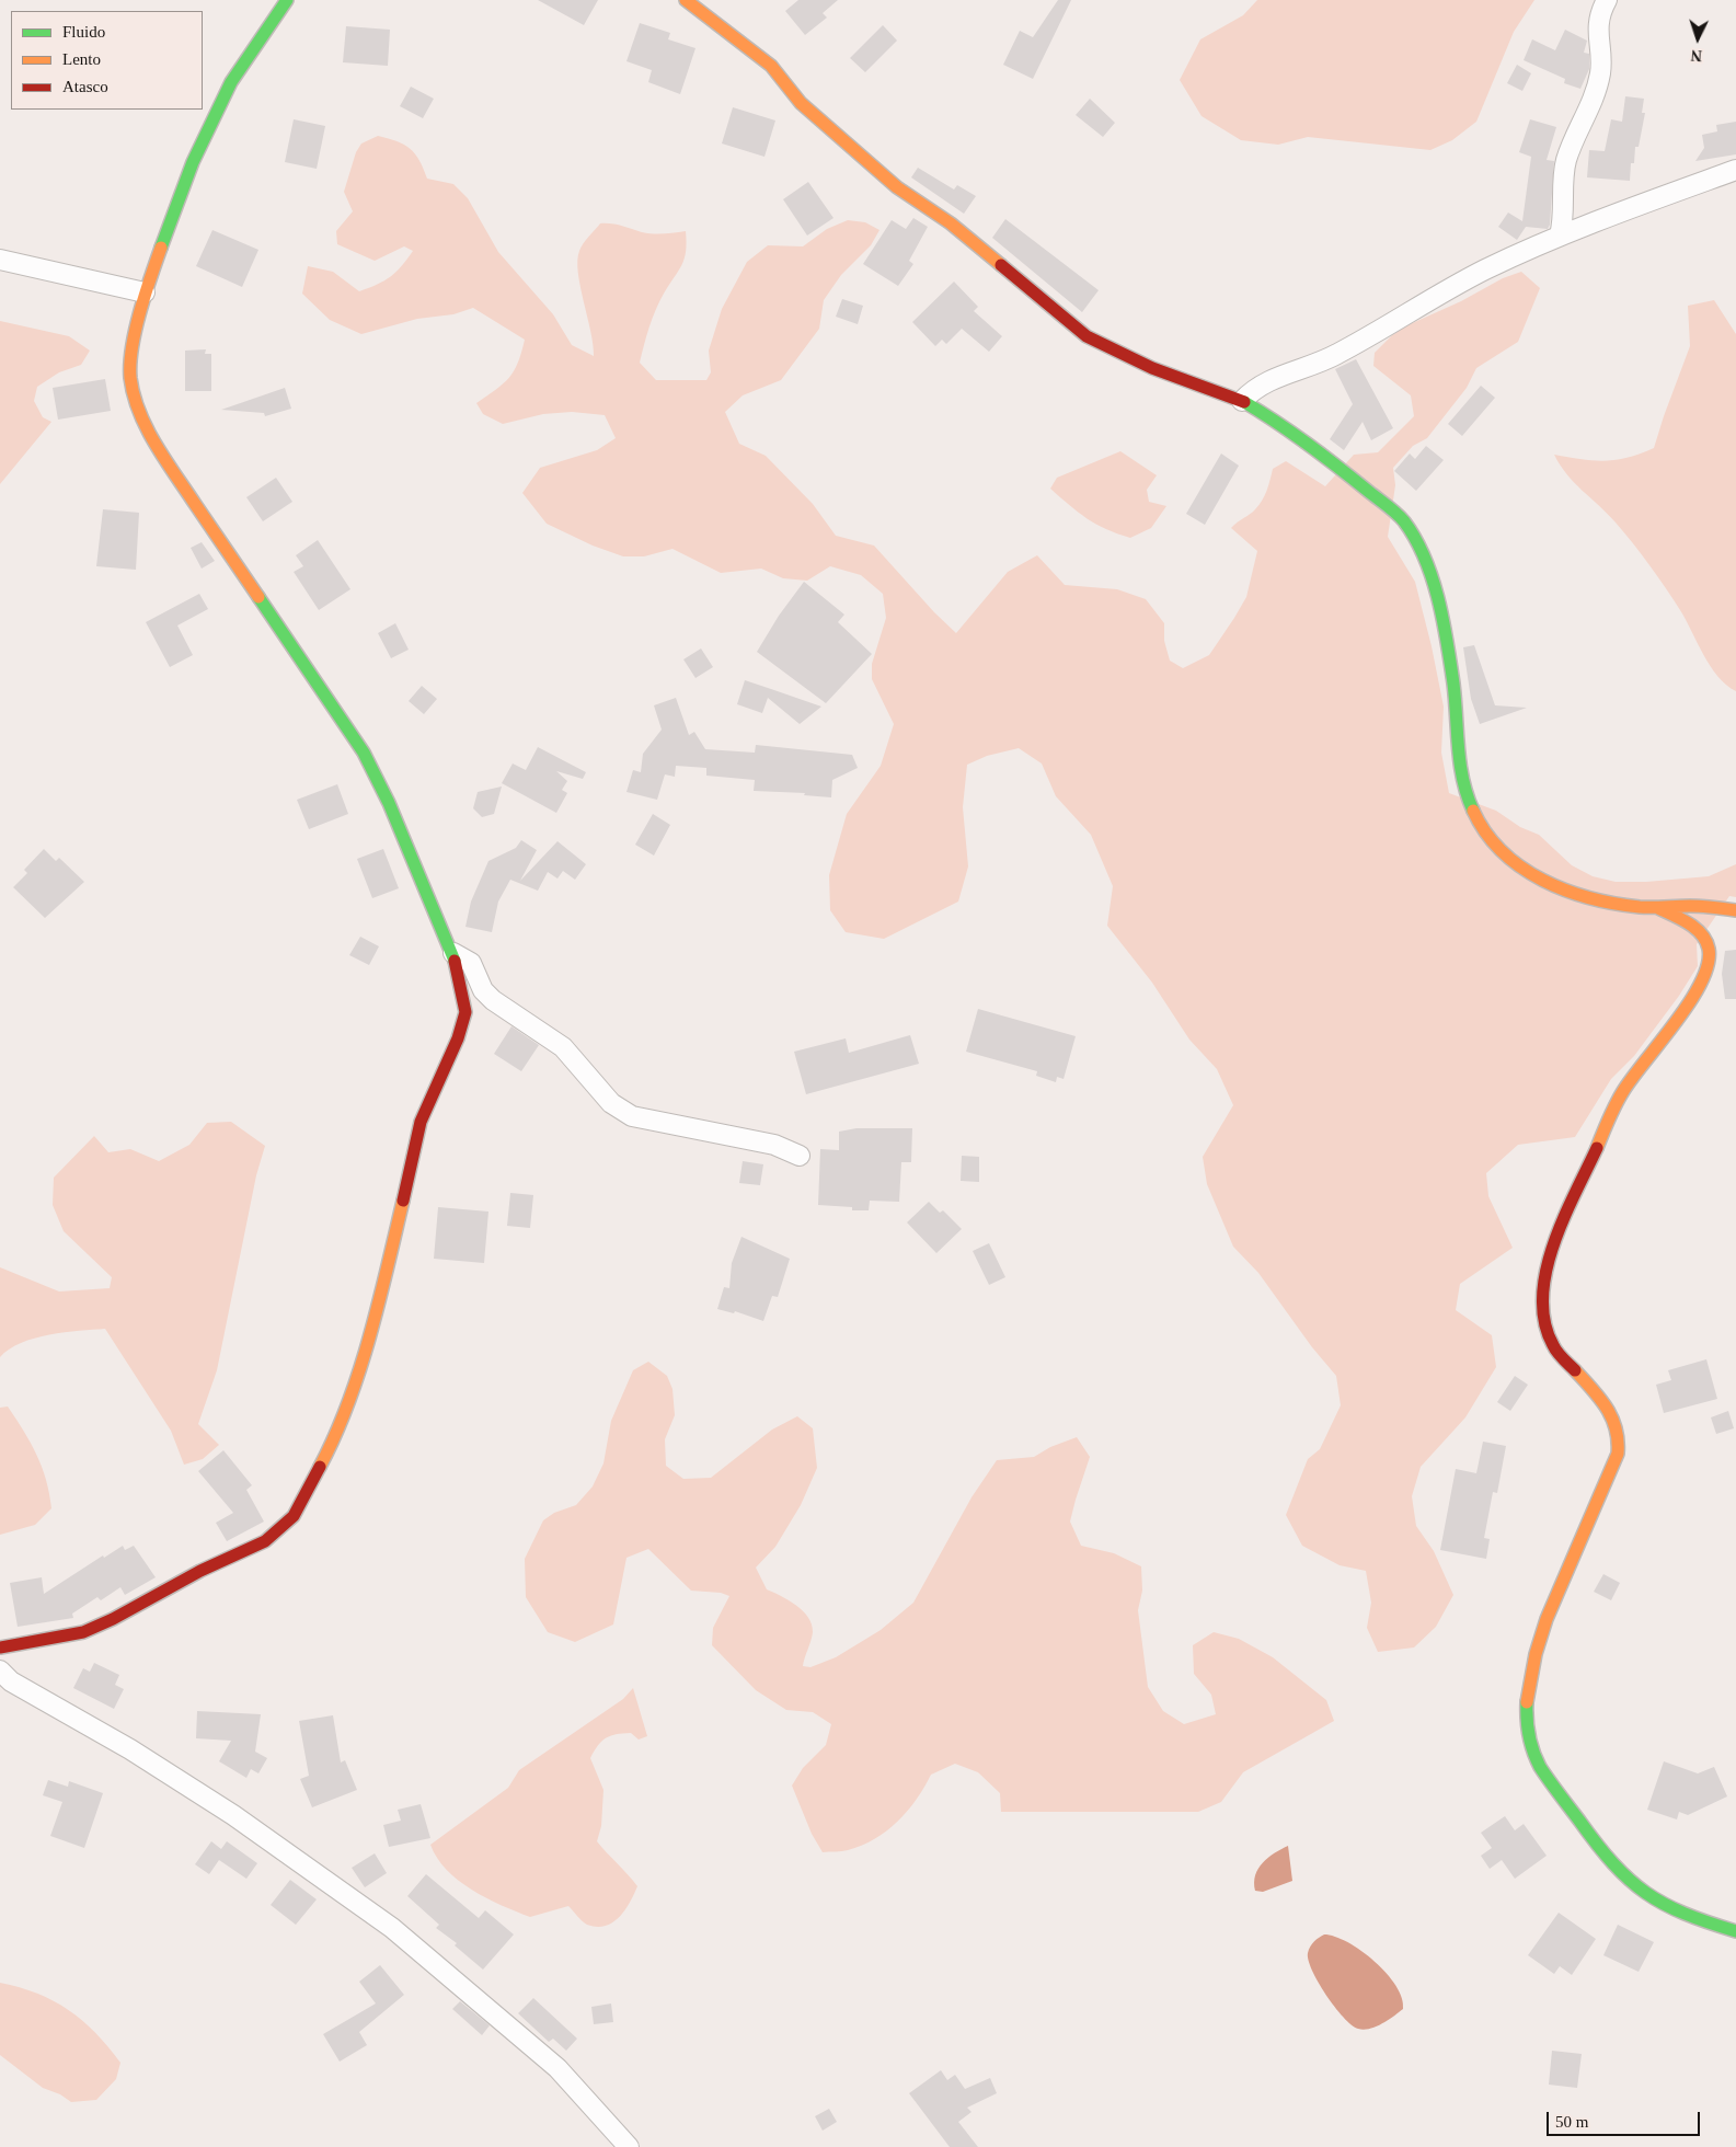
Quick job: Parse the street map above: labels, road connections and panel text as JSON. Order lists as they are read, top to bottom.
{
  "legend": ["Fluido", "Lento", "Atasco"],
  "scale_bar": "50 m",
  "north": "bottom"
}
